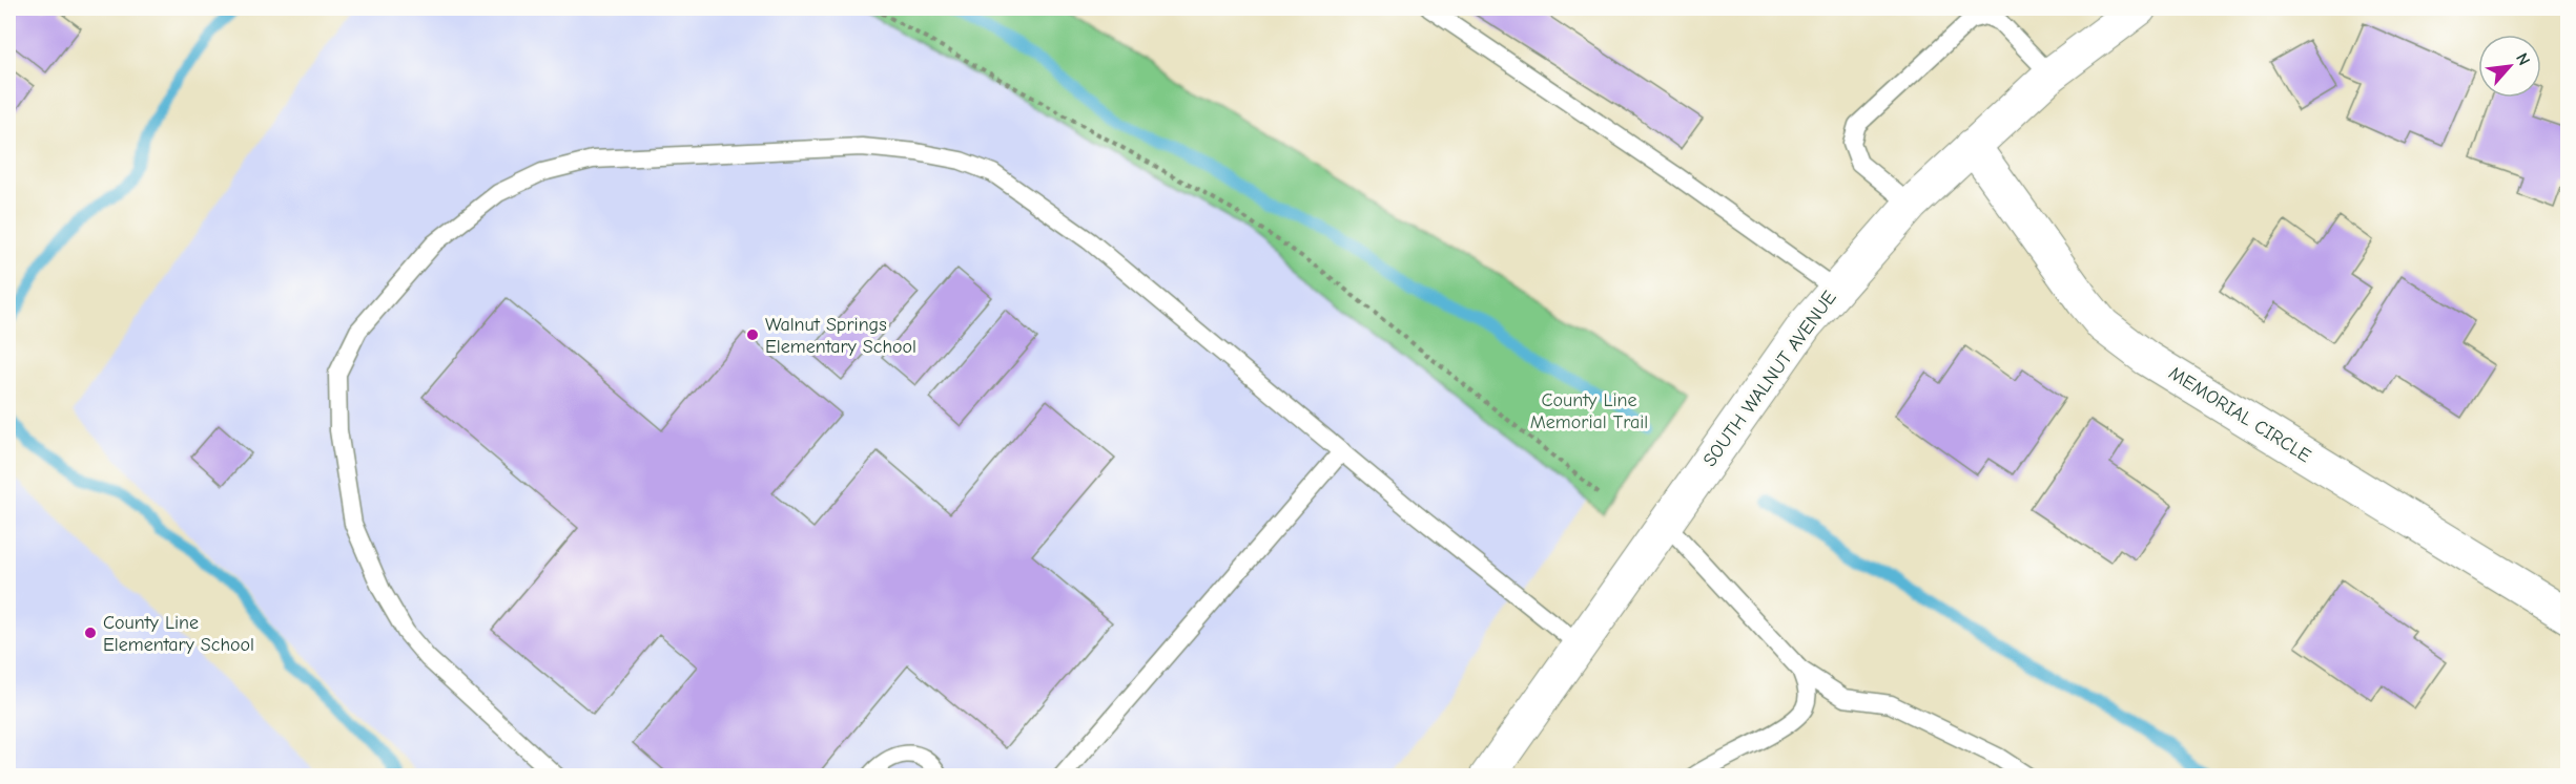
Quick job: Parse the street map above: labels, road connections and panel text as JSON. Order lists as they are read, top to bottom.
{
  "streets": {
    "street": ["SOUTH WALNUT AVENUE", "MEMORIAL CIRCLE"]
  },
  "crossings": [
    ["SOUTH WALNUT AVENUE", "MEMORIAL CIRCLE"]
  ],
  "parks": ["County Line Memorial Trail"],
  "places": ["Walnut Springs Elementary School", "County Line Elementary School"],
  "north": "top right"
}
